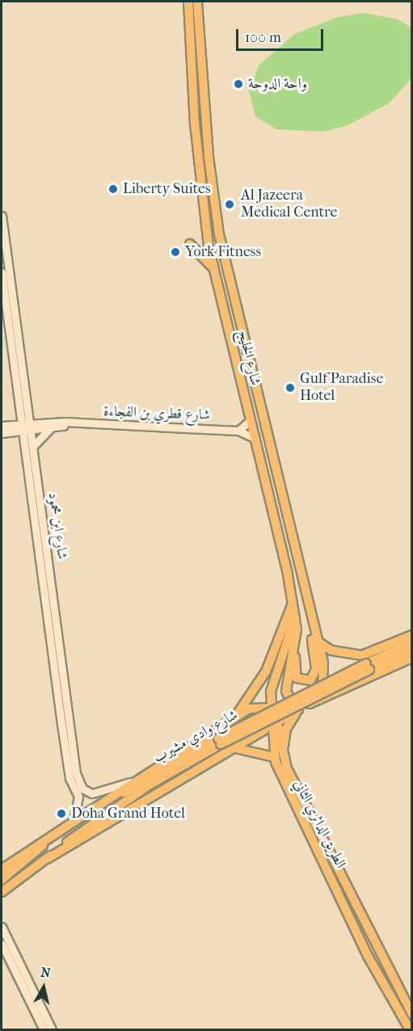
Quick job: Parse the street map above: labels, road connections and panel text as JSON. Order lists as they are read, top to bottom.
{
  "streets": {
    "main road": ["شارع الخليج", "شارع وادي مشيرب", "الطريق الدائري الثاني"],
    "street": ["شارع قطري بن الفجاءة", "شارع ابن محمود"]
  },
  "crossings": [
    ["شارع الخليج", "شارع قطري بن الفجاءة"],
    ["شارع الخليج", "شارع وادي مشيرب"],
    ["شارع الخليج", "الطريق الدائري الثاني"],
    ["شارع قطري بن الفجاءة", "شارع ابن محمود"],
    ["شارع ابن محمود", "شارع وادي مشيرب"],
    ["شارع وادي مشيرب", "الطريق الدائري الثاني"]
  ],
  "places": [
    "واحة الدوحة",
    "Liberty Suites",
    "Al Jazeera Medical Centre",
    "York Fitness",
    "Gulf Paradise Hotel",
    "Doha Grand Hotel"
  ],
  "scale_bar": "100 m",
  "north": "top"
}
